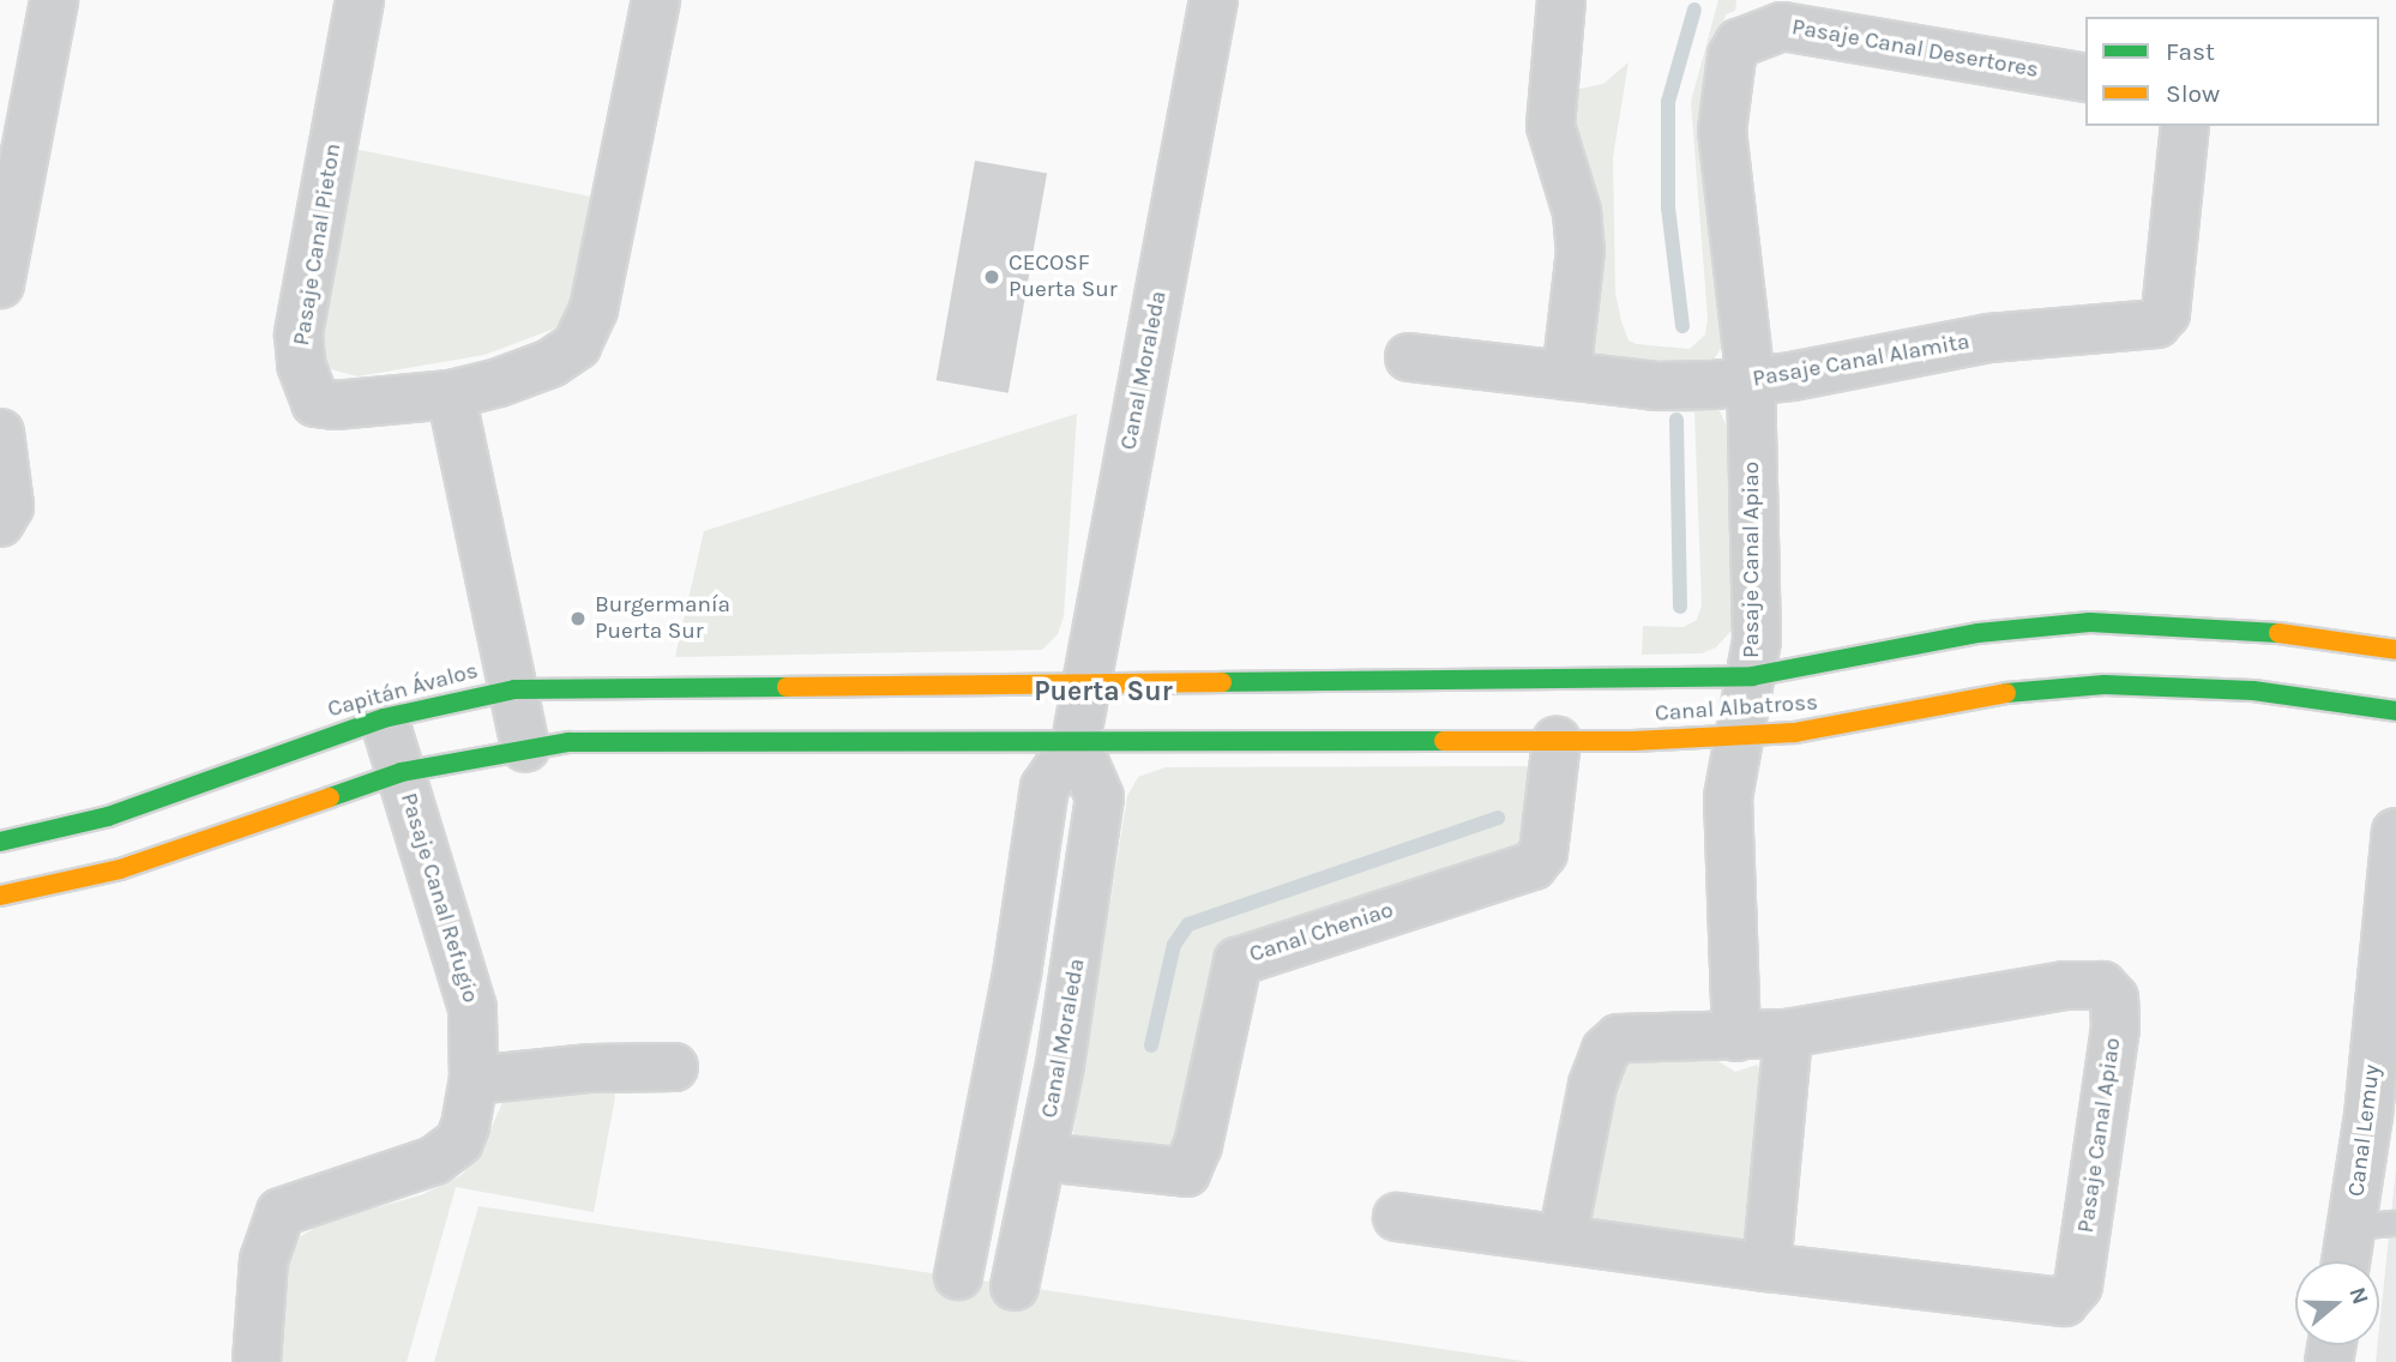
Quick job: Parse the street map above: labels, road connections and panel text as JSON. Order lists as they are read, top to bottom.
{
  "streets": {
    "street": [
      "Pasaje Canal Desertores",
      "Pasaje Canal Pieton",
      "Pasaje Canal Alamita",
      "Canal Moraleda",
      "Pasaje Canal Apiao",
      "Capitán Ávalos",
      "Canal Albatross",
      "Pasaje Canal Refugio",
      "Canal Cheniao",
      "Canal Lemuy"
    ]
  },
  "crossings": [
    ["Pasaje Canal Desertores", "Pasaje Canal Alamita"],
    ["Pasaje Canal Desertores", "Pasaje Canal Apiao"],
    ["Pasaje Canal Alamita", "Pasaje Canal Apiao"],
    ["Canal Moraleda", "Capitán Ávalos"],
    ["Canal Moraleda", "Canal Albatross"],
    ["Canal Moraleda", "Canal Cheniao"],
    ["Pasaje Canal Apiao", "Canal Albatross"],
    ["Capitán Ávalos", "Canal Albatross"],
    ["Capitán Ávalos", "Pasaje Canal Refugio"],
    ["Canal Albatross", "Canal Cheniao"]
  ],
  "districts": ["Puerta Sur"],
  "places": ["CECOSF Puerta Sur", "Burgermanía Puerta Sur"],
  "legend": ["Fast", "Slow"],
  "north": "right"
}
